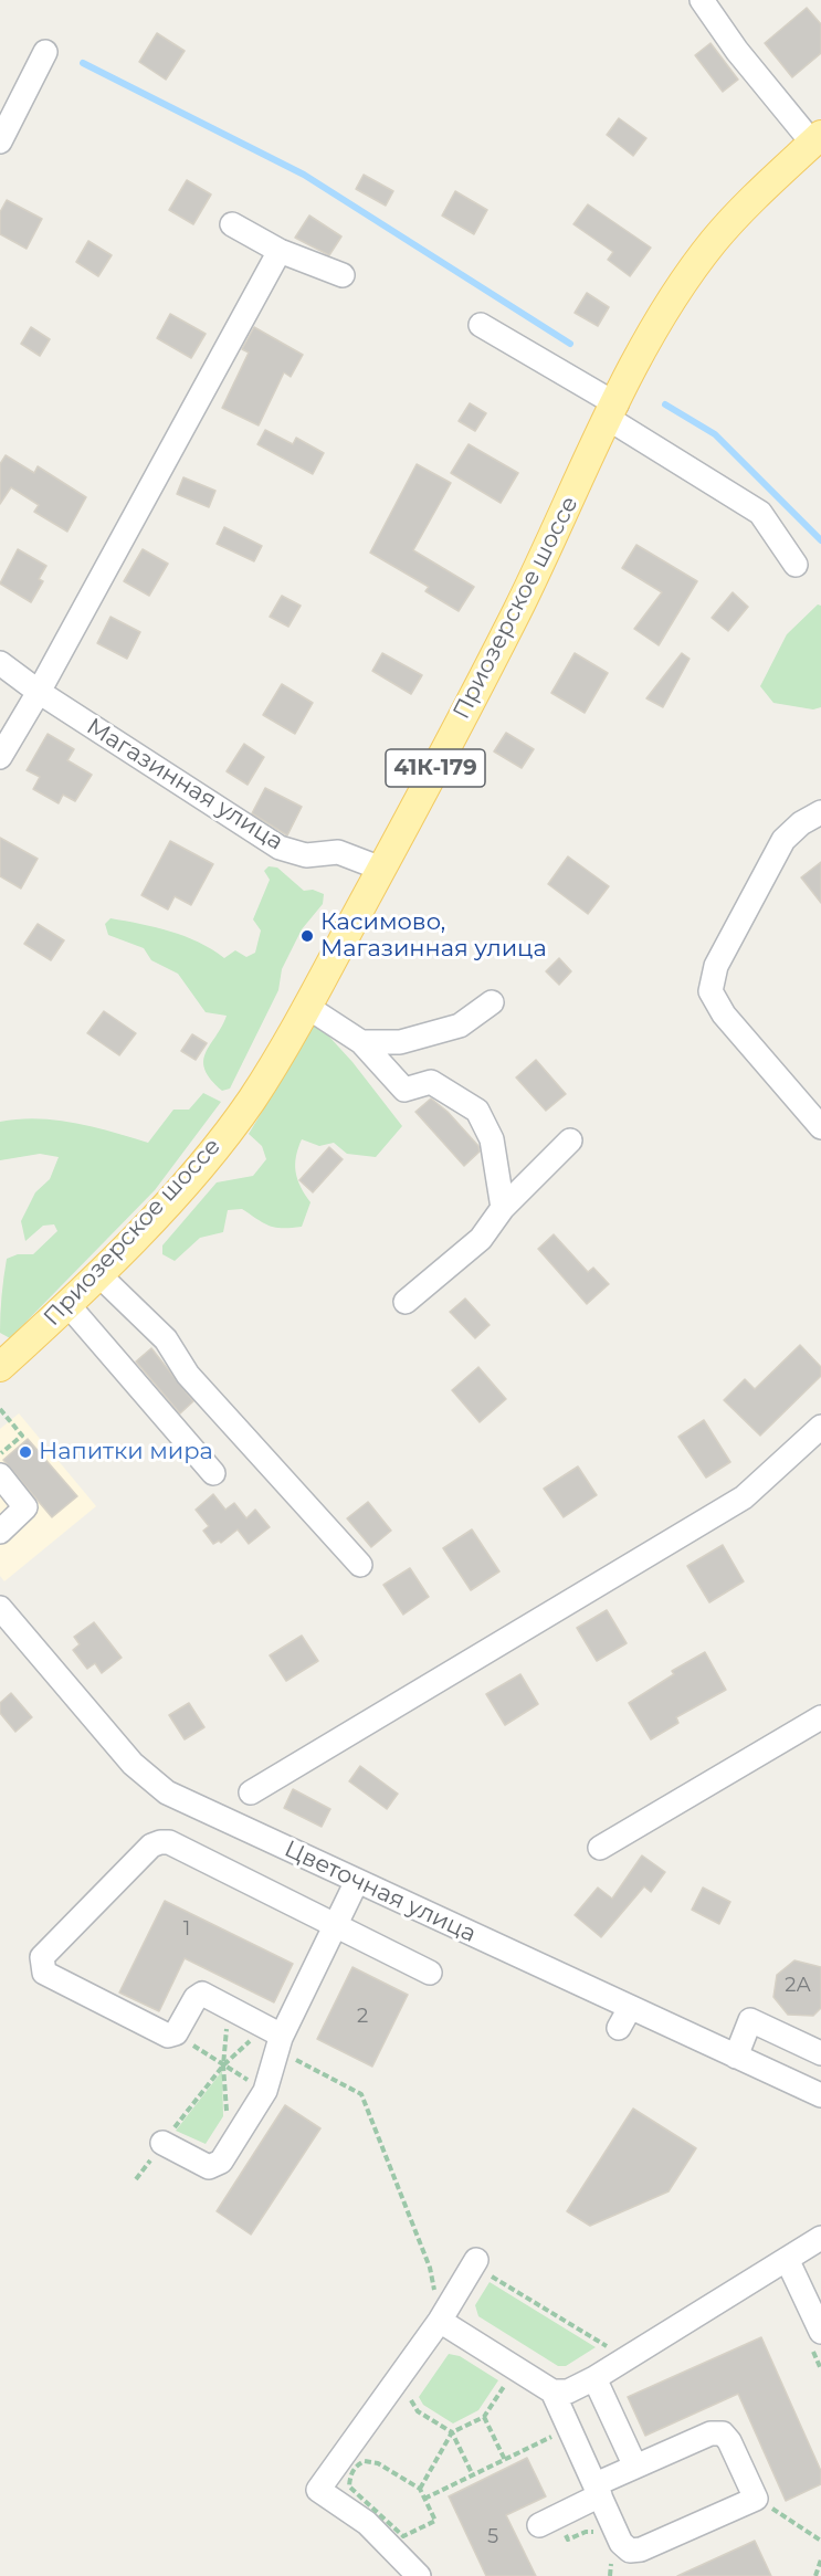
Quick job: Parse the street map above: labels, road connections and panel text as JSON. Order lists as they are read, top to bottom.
{
  "streets": {
    "main road": ["Приозерское шоссе", "41К-179"],
    "street": ["Магазинная улица", "Цветочная улица"]
  },
  "crossings": [
    ["Приозерское шоссе", "Магазинная улица"]
  ],
  "places": ["Касимово, Магазинная улица", "Напитки мира"],
  "house_numbers": [
    "1",
    "2А",
    "2",
    "5"
  ]
}
